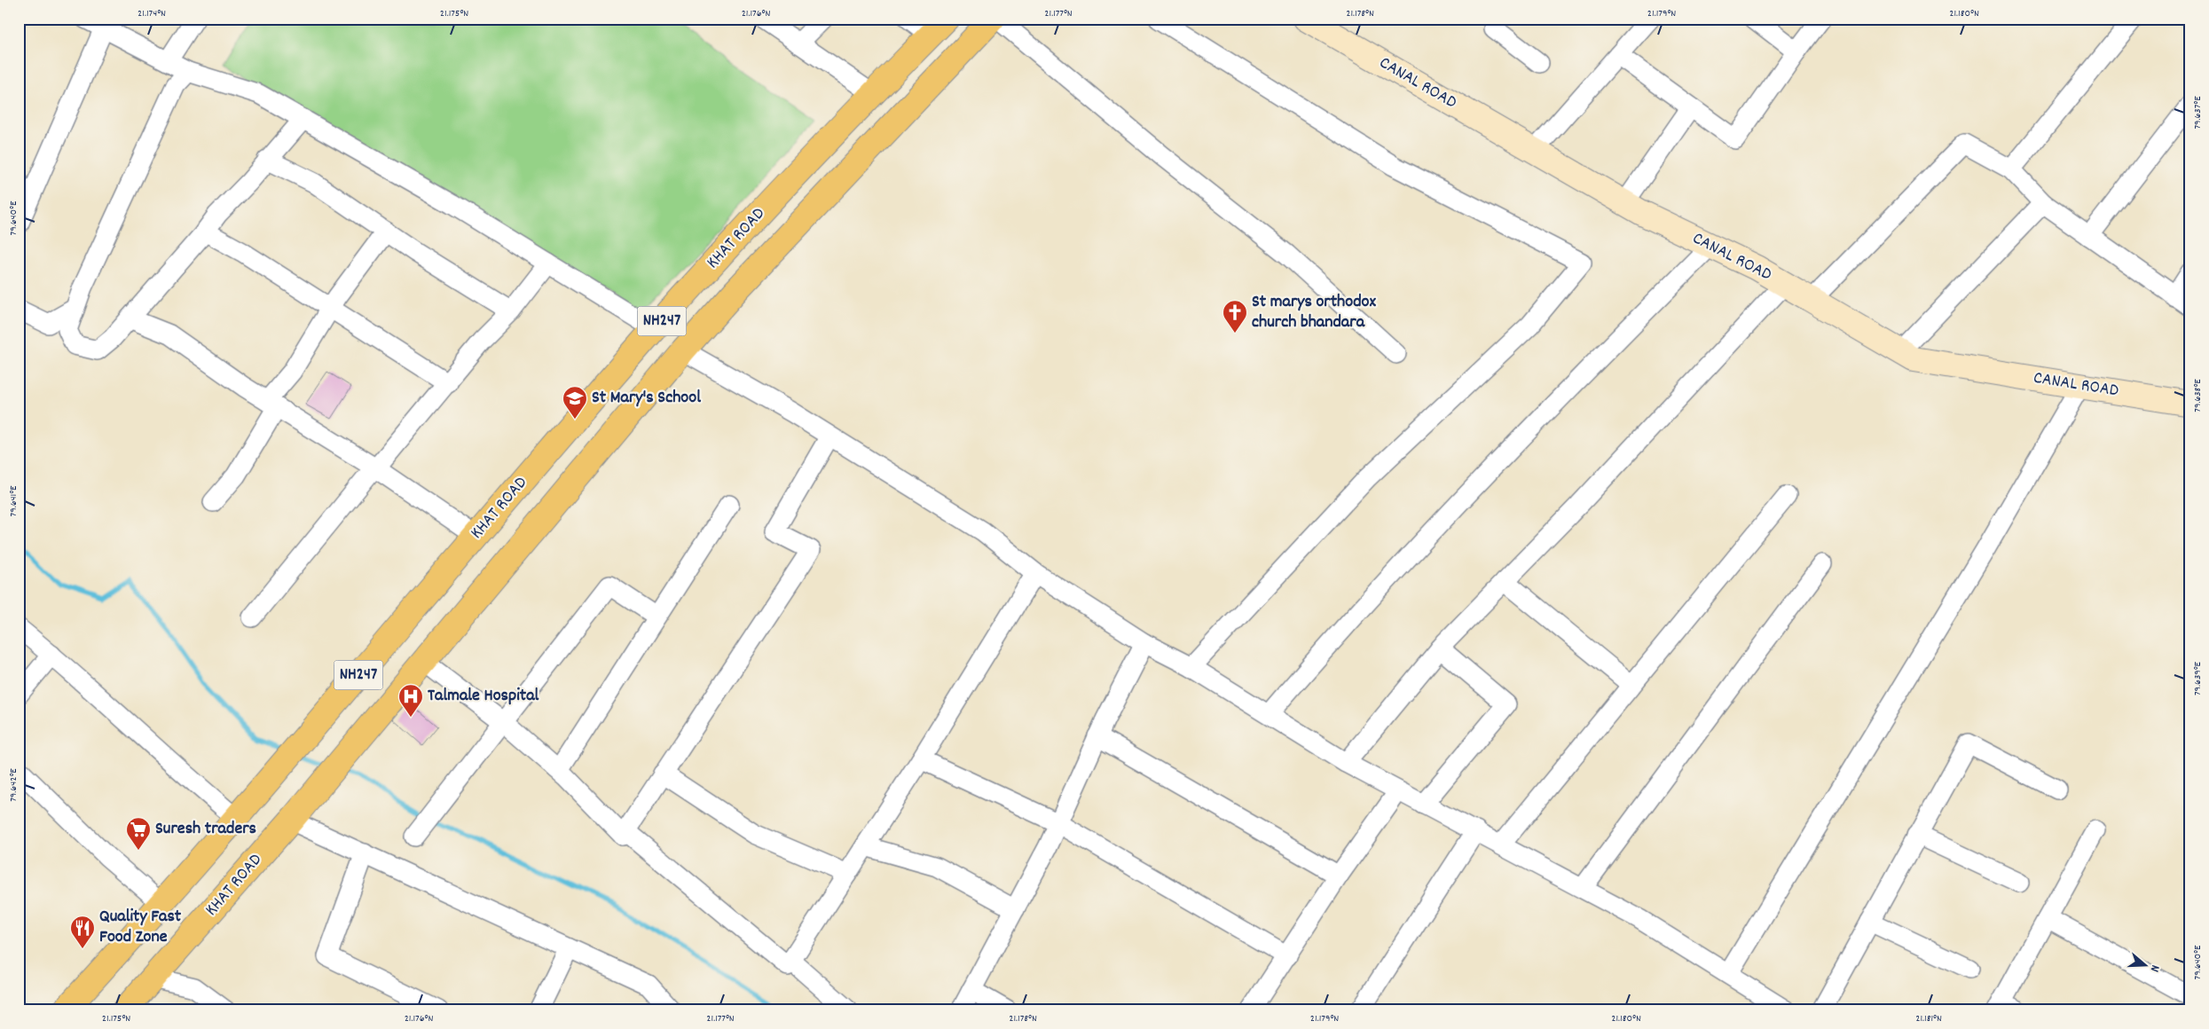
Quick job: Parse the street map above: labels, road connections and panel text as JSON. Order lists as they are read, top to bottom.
{
  "streets": {
    "highway": ["KHAT ROAD", "NH247"],
    "street": ["CANAL ROAD"]
  },
  "crossings": [
    ["KHAT ROAD", "NH247"]
  ],
  "places": {
    "church": ["St marys orthodox church bhandara"],
    "school or university": ["St Mary's School"],
    "hospital": ["Talmale Hospital"],
    "supermarket": ["Suresh traders"],
    "restaurant": ["Quality Fast Food Zone"]
  },
  "north": "right",
  "coordinates": [
    "21.174°N",
    "21.175°N",
    "21.176°N",
    "21.177°N",
    "21.178°N",
    "21.179°N",
    "21.180°N",
    "79.637°E",
    "79.640°E",
    "79.638°E",
    "79.641°E",
    "79.639°E",
    "79.642°E",
    "21.181°N"
  ]
}
